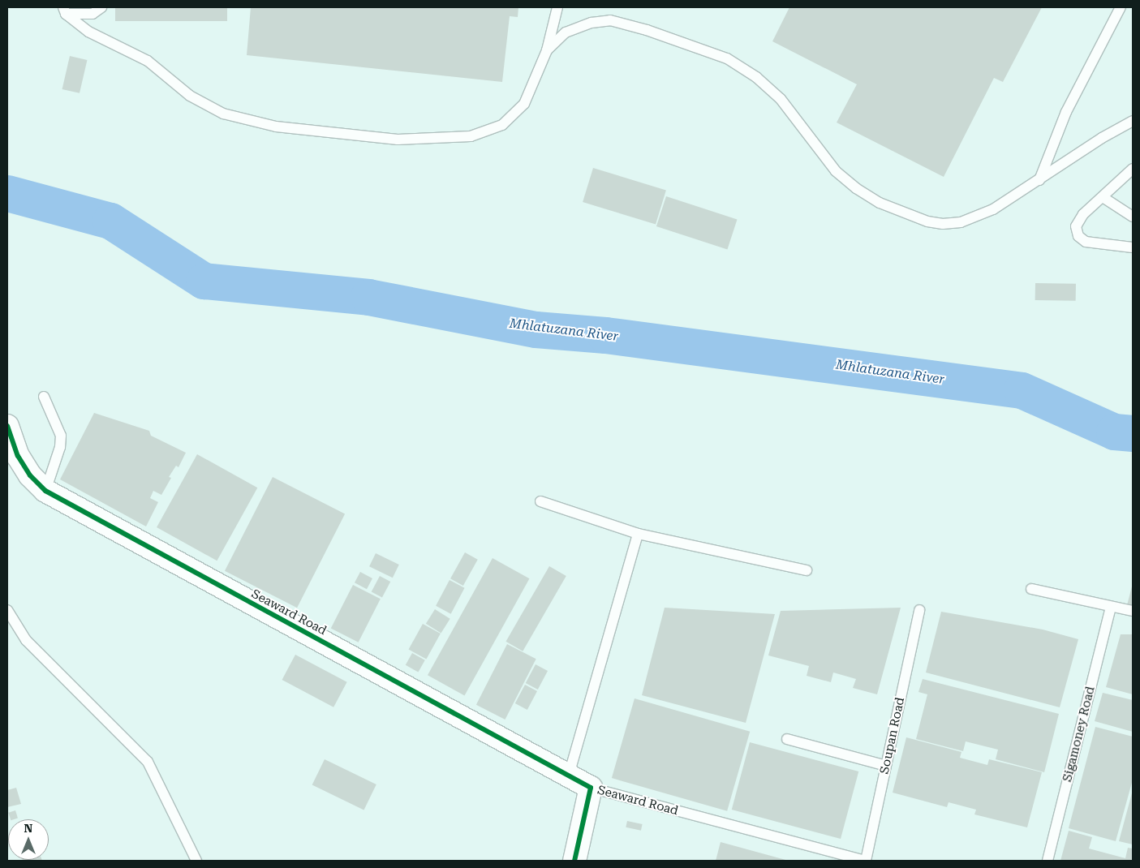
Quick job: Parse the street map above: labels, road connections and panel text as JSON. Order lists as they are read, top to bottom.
{
  "streets": {
    "street": ["Seaward Road"],
    "lane": ["Sigamoney Road", "Soupan Road"]
  },
  "crossings": [
    ["Seaward Road", "Soupan Road"]
  ],
  "water": ["Mhlatuzana River"],
  "north": "top"
}
